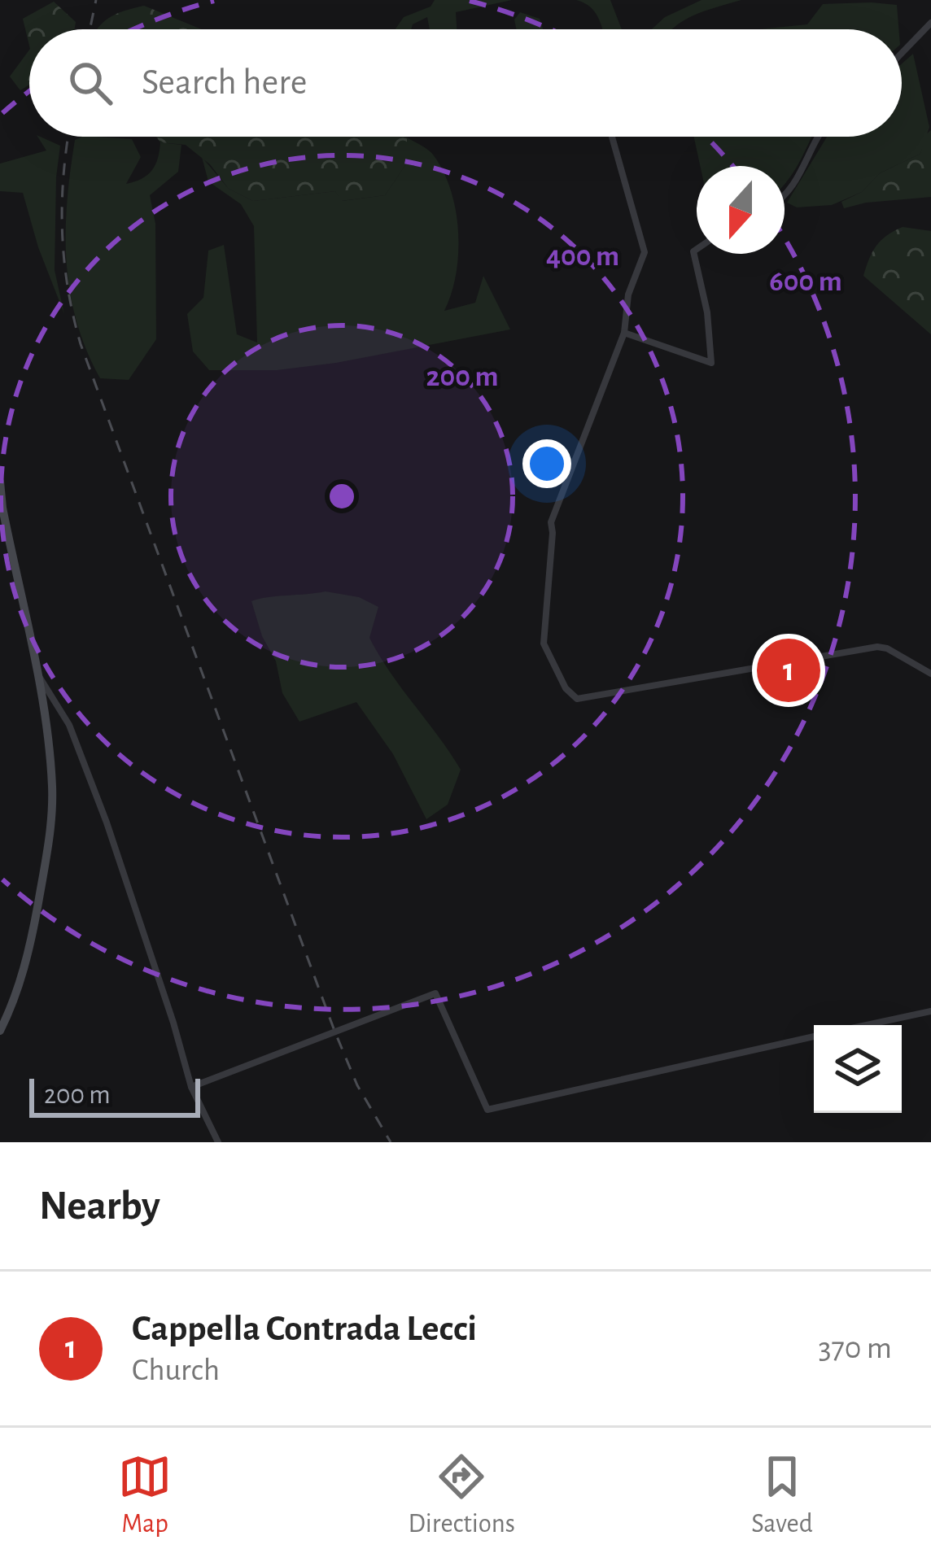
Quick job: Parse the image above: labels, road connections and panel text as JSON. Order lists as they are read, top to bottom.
{
  "scale_bar": "200 m",
  "north": "bottom",
  "page": {
    "search": "Search here",
    "pins": "1",
    "scale": "200 m",
    "heading": "Nearby",
    "list": [
      {
        "mark": "1",
        "name": "Cappella Contrada Lecci",
        "note": "Church",
        "value": "370 m"
      }
    ],
    "nav": ["Map", "Directions", "Saved"]
  },
  "rings": ["400 m", "600 m", "200 m"]
}
